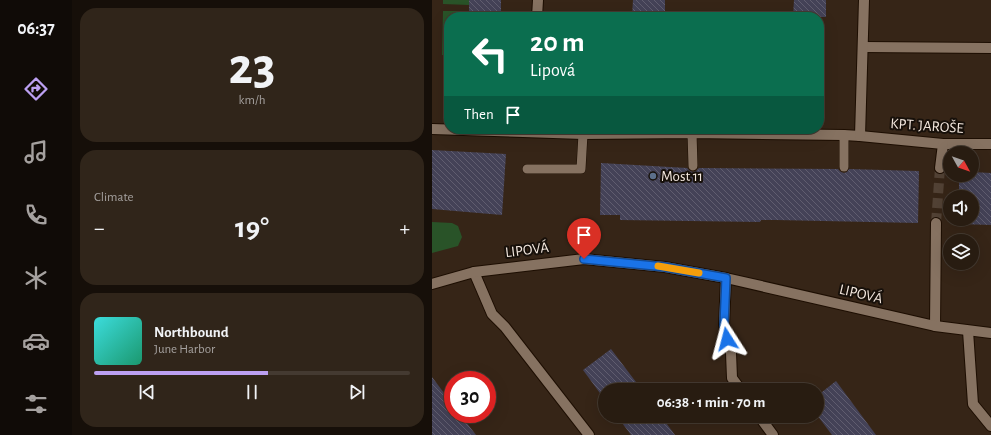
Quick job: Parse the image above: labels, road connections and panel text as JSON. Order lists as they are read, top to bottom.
{
  "streets": {
    "street": ["KPT. JAROŠE", "LIPOVÁ"]
  },
  "places": ["Most 11"],
  "north": "bottom right",
  "page": {
    "tabs": "06:37",
    "tile": [
      ["23", "km/h"],
      "Climate"
    ],
    "turn": ["20 m", "Lipová"],
    "then": "Then",
    "heat": ["−", "19°", "+"],
    "song": ["Northbound", "June Harbor"],
    "limit": "30",
    "trip": "06:38 · 1 min · 70 m"
  }
}
